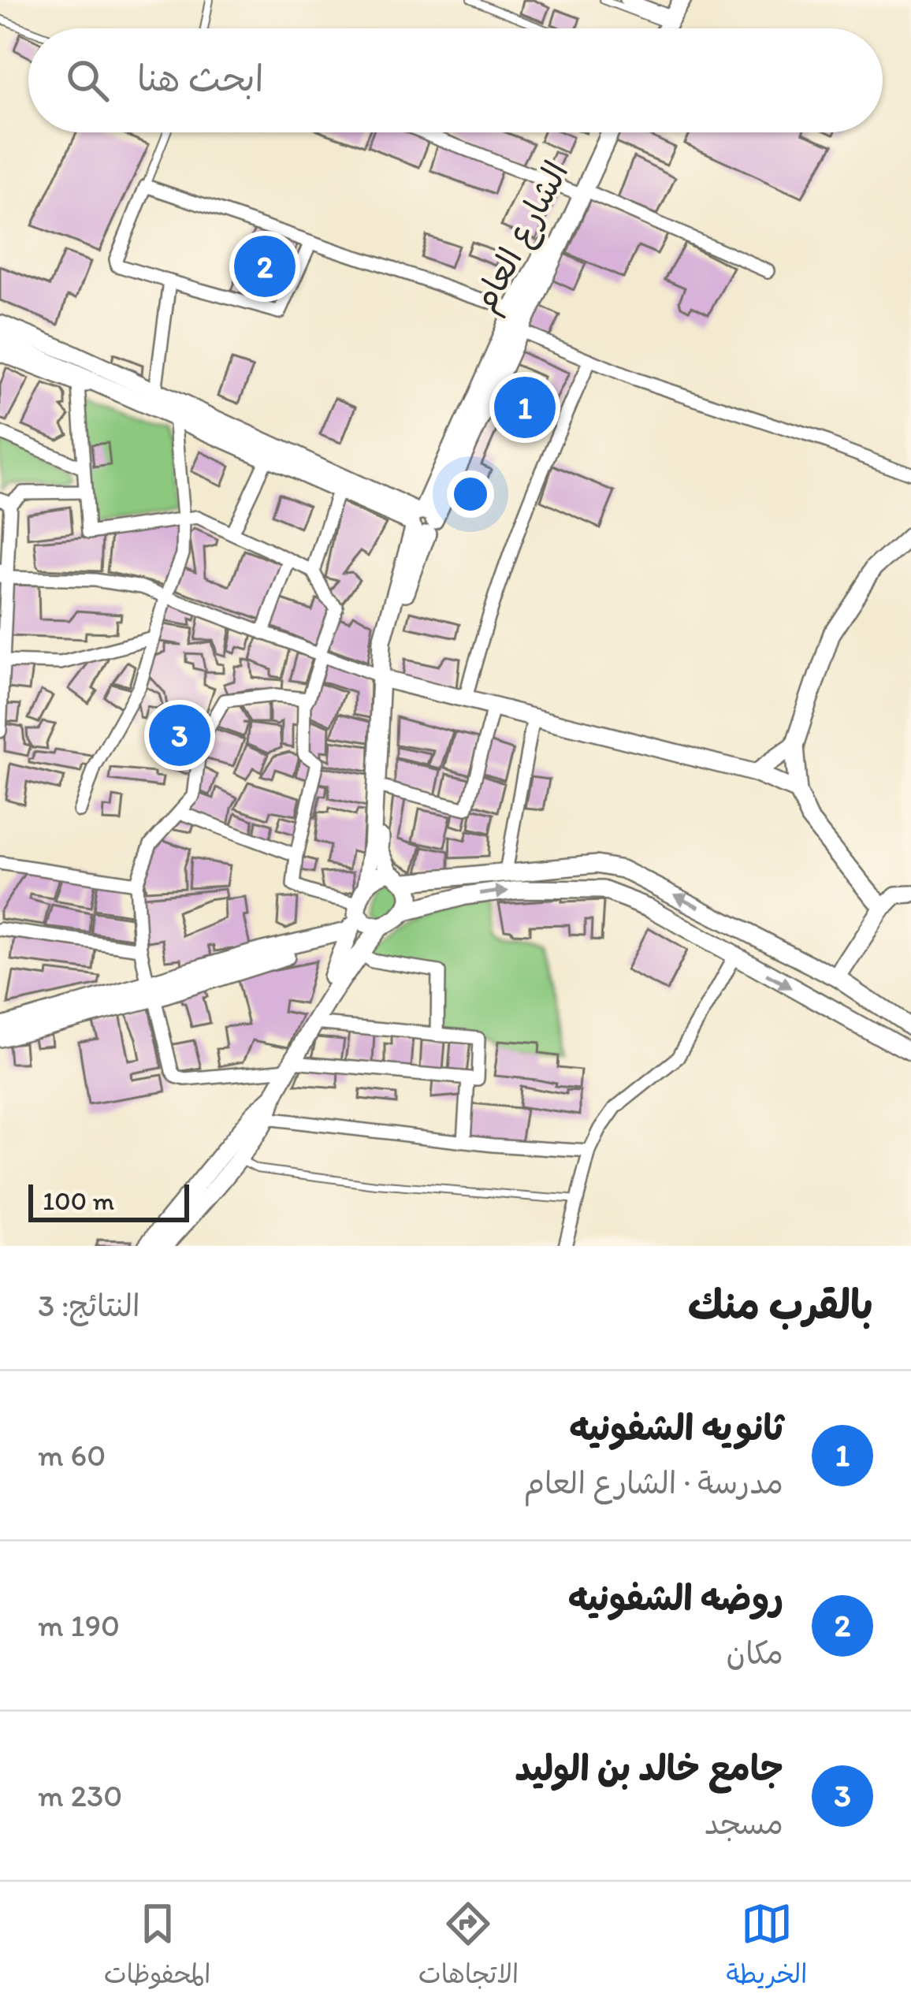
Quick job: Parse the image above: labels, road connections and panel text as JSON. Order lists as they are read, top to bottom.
{
  "streets": {
    "main road": ["الشارع العام"]
  },
  "scale_bar": "100 m",
  "page": {
    "search": "ابحث هنا",
    "pins": ["2", "1", "3"],
    "scale": "100 m",
    "heading": ["بالقرب منك", "النتائج: 3"],
    "list": [
      {
        "mark": "1",
        "name": "ثانويه الشفونيه",
        "note": "مدرسة · الشارع العام",
        "value": "60 m"
      },
      {
        "mark": "2",
        "name": "روضه الشفونيه",
        "note": "مكان",
        "value": "190 m"
      },
      {
        "mark": "3",
        "name": "جامع خالد بن الوليد",
        "note": "مسجد",
        "value": "230 m"
      }
    ],
    "nav": ["الخريطة", "الاتجاهات", "المحفوظات"]
  }
}
